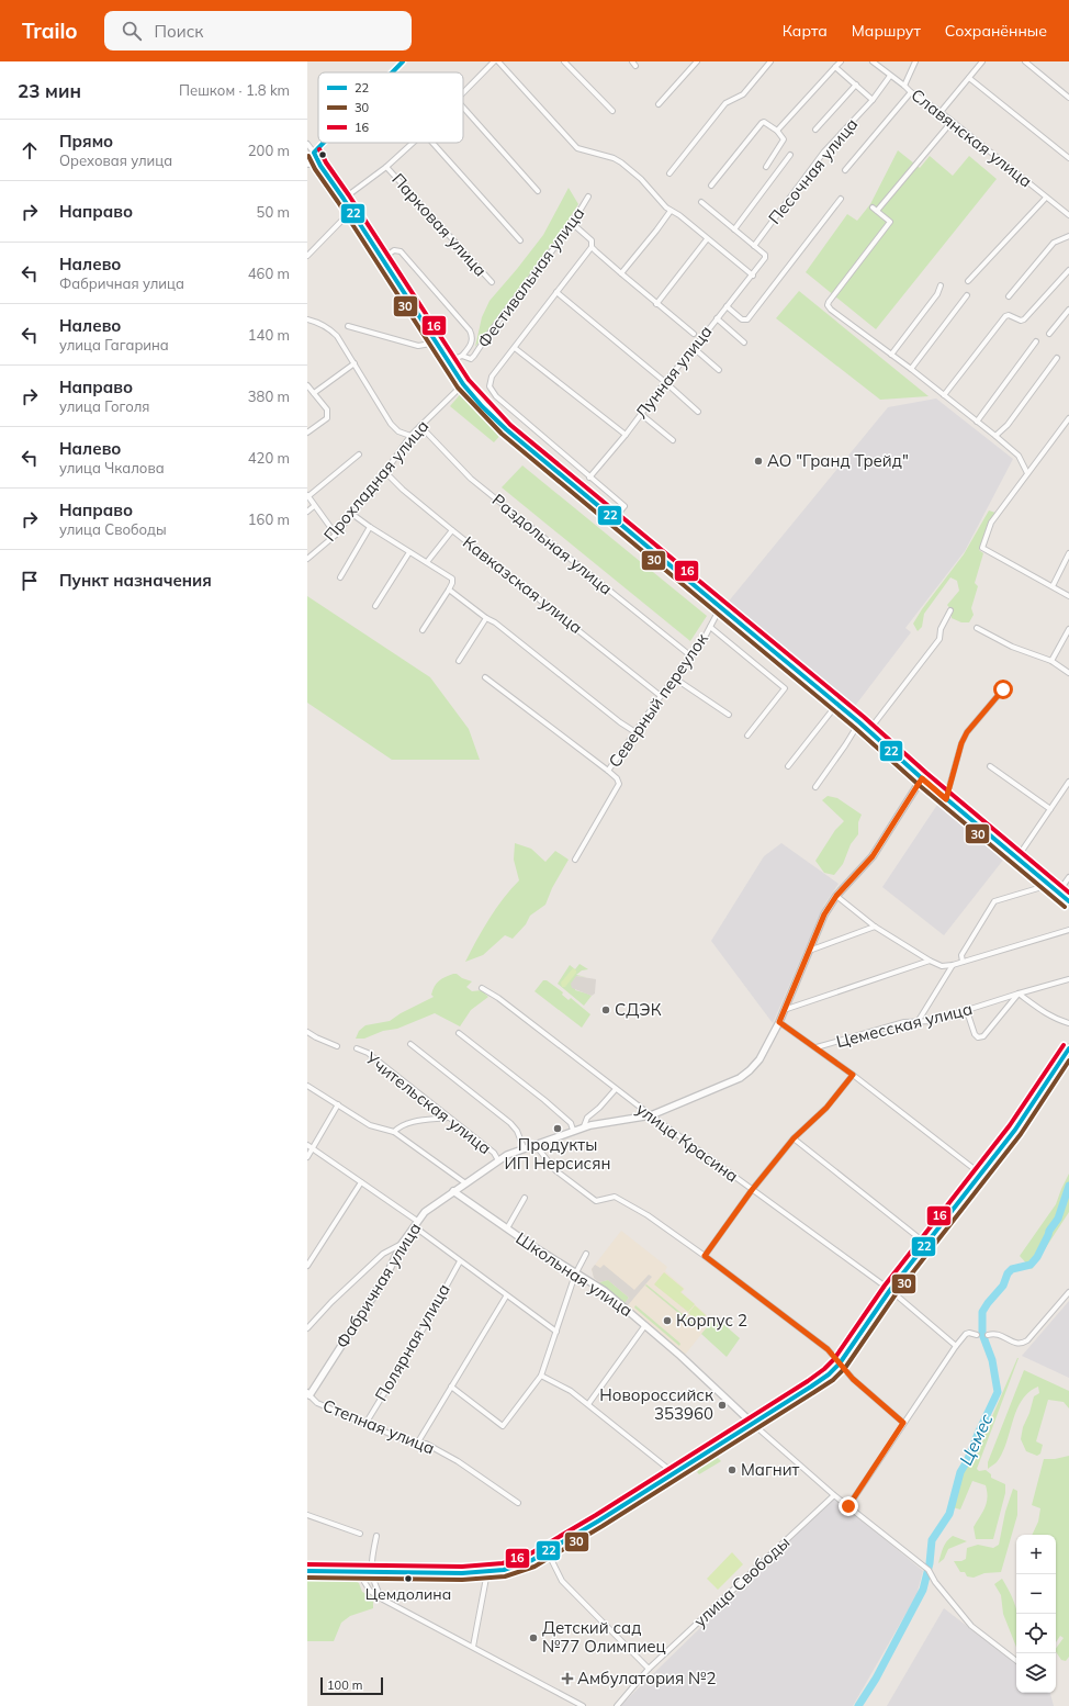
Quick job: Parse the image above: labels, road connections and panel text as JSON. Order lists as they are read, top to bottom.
{
  "streets": {
    "street": [
      "Славянская улица",
      "Песочная улица",
      "Парковая улица",
      "Фестивальная улица",
      "Лунная улица",
      "Прохладная улица",
      "Раздольная улица",
      "Кавказская улица",
      "Северный переулок",
      "Цемесская улица",
      "Учительская улица",
      "улица Красина",
      "Школьная улица",
      "Фабричная улица",
      "Полярная улица",
      "Степная улица",
      "улица Свободы"
    ]
  },
  "crossings": [
    ["Славянская улица", "Песочная улица"],
    ["Песочная улица", "Лунная улица"],
    ["Фестивальная улица", "Лунная улица"],
    ["Прохладная улица", "Раздольная улица"],
    ["Прохладная улица", "Кавказская улица"],
    ["Раздольная улица", "Северный переулок"],
    ["Кавказская улица", "Северный переулок"],
    ["Учительская улица", "Фабричная улица"],
    ["улица Красина", "Фабричная улица"],
    ["Школьная улица", "Фабричная улица"],
    ["Школьная улица", "улица Свободы"],
    ["Фабричная улица", "Степная улица"],
    ["Полярная улица", "Степная улица"]
  ],
  "water": ["Цемес"],
  "places": {
    "other": [
      "АО \"Гранд Трейд\"",
      "СДЭК",
      "Продукты ИП Нерсисян",
      "Корпус 2",
      "Новороссийск 353960",
      "Магнит",
      "Цемдолина",
      "Детский сад №77 Олимпиец"
    ],
    "health": ["Амбулатория №2"]
  },
  "lines": ["transit line 22", "transit line 16", "transit line 30"],
  "legend": ["22", "30", "16"],
  "scale_bar": "100 m",
  "page": {
    "header": "Trailo",
    "search": "Поиск",
    "nav": ["Карта", "Маршрут", "Сохранённые"],
    "heading": ["23 мин", "Пешком · 1.8 km"],
    "list": [
      ["Прямо", "Ореховая улица", "200 m"],
      ["Направо", "50 m"],
      ["Налево", "Фабричная улица", "460 m"],
      ["Налево", "улица Гагарина", "140 m"],
      ["Направо", "улица Гоголя", "380 m"],
      ["Налево", "улица Чкалова", "420 m"],
      ["Направо", "улица Свободы", "160 m"],
      "Пункт назначения"
    ],
    "map_buttons": ["+", "−"],
    "scale": "100 m"
  }
}
